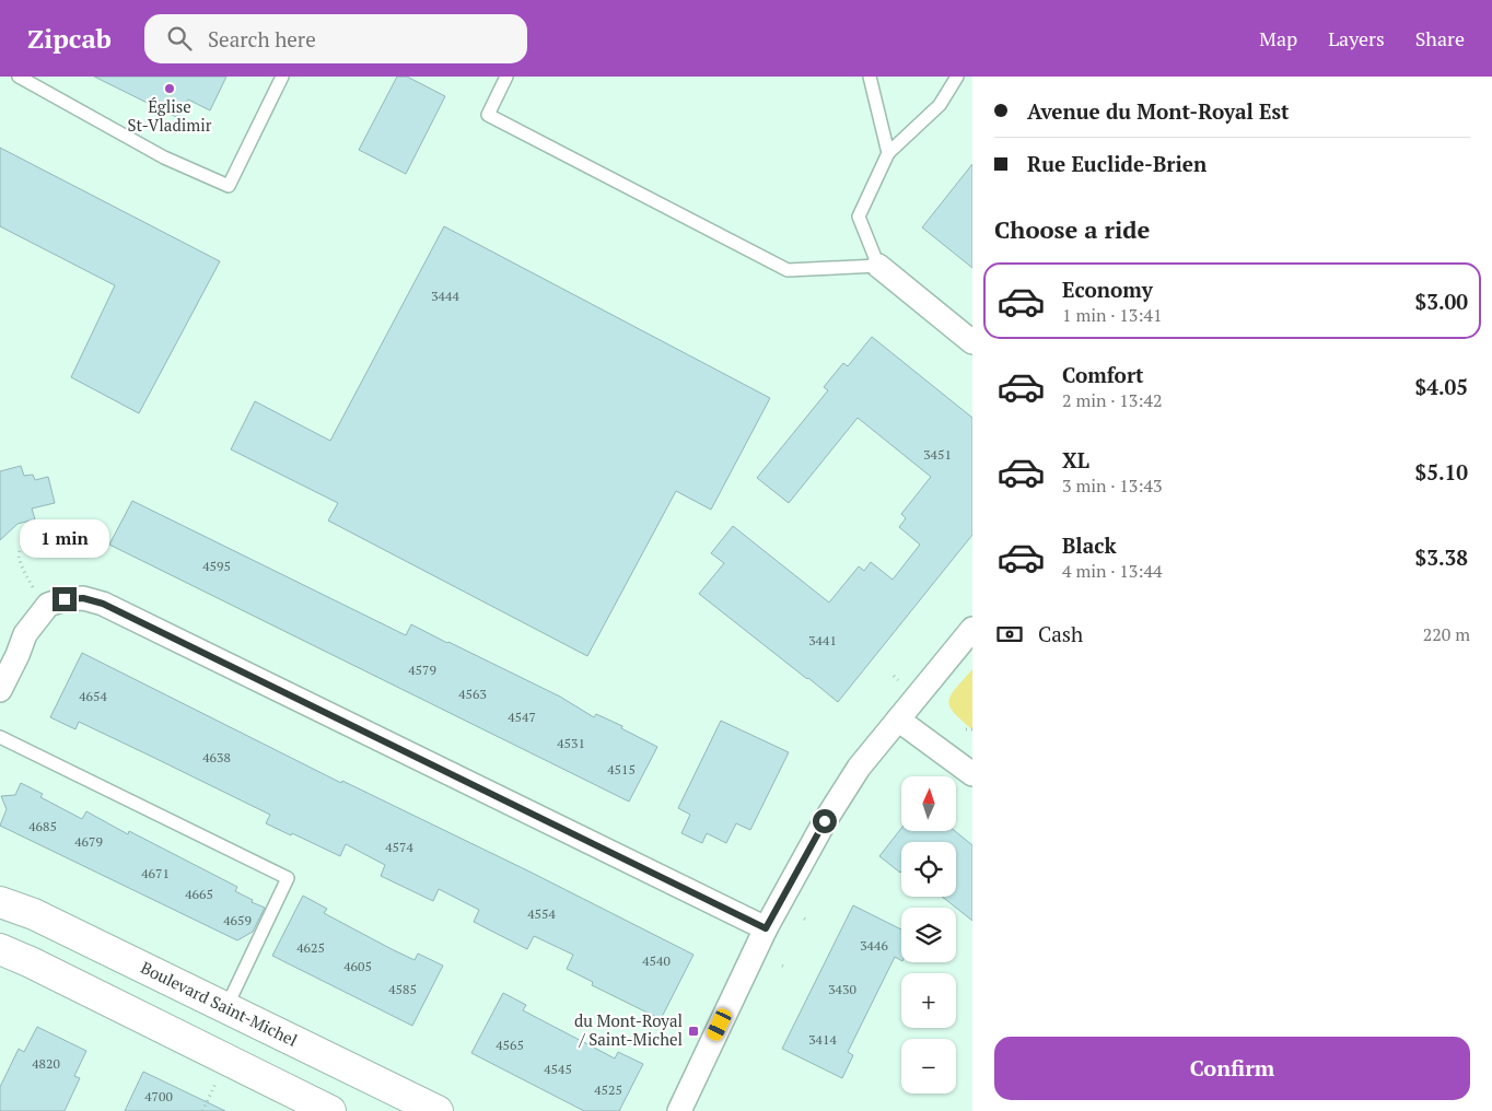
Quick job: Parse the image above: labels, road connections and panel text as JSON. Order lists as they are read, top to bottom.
{
  "streets": {
    "main road": ["Boulevard Saint-Michel"]
  },
  "places": {
    "other": ["Église St-Vladimir"],
    "transit": ["du Mont-Royal / Saint-Michel"]
  },
  "house_numbers": [
    "3444",
    "3451",
    "4595",
    "3441",
    "4579",
    "4563",
    "4654",
    "4547",
    "4531",
    "4638",
    "4515",
    "4685",
    "4679",
    "4574",
    "4671",
    "4665",
    "4554",
    "4659",
    "3446",
    "4625",
    "4540",
    "4605",
    "4585",
    "3430",
    "3414",
    "4565",
    "4820",
    "4545",
    "4525",
    "4700"
  ],
  "north": "top",
  "page": {
    "header": "Zipcab",
    "search": "Search here",
    "nav": ["Map", "Layers", "Share"],
    "banner": ["Avenue du Mont-Royal Est", "Rue Euclide-Brien"],
    "heading": "Choose a ride",
    "list": [
      {
        "name": "Economy",
        "note": "1 min · 13:41",
        "value": "$3.00"
      },
      {
        "name": "Comfort",
        "note": "2 min · 13:42",
        "value": "$4.05"
      },
      {
        "name": "XL",
        "note": "3 min · 13:43",
        "value": "$5.10"
      },
      {
        "name": "Black",
        "note": "4 min · 13:44",
        "value": "$3.38"
      }
    ],
    "bubble": "1 min",
    "pay": ["Cash", "220 m"],
    "map_buttons": ["+", "−"],
    "buttons": "Confirm"
  }
}
